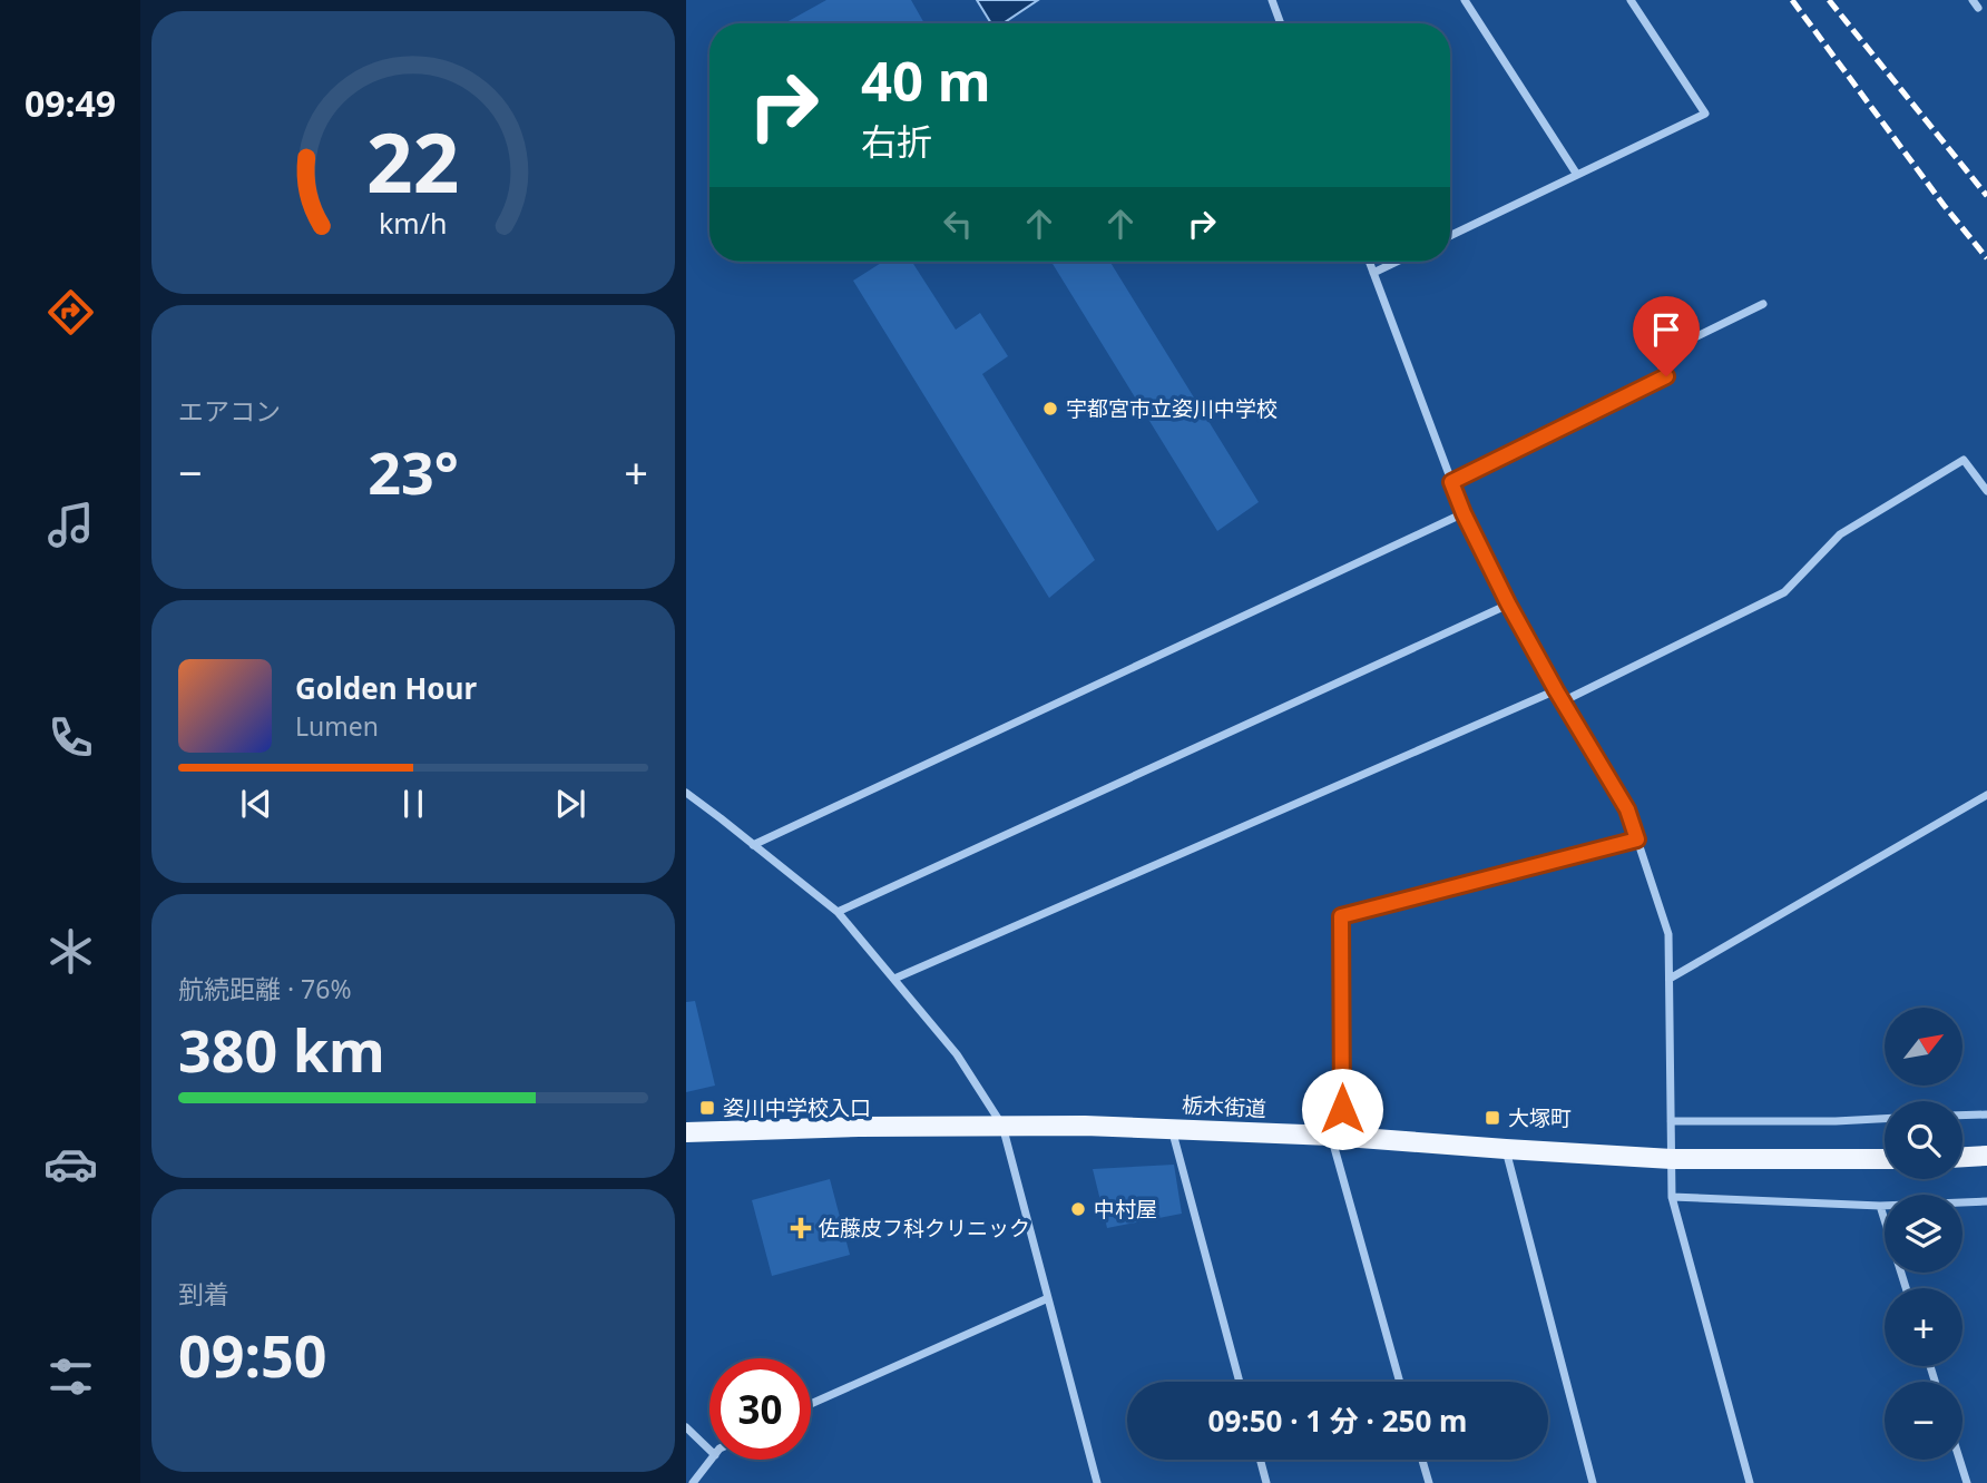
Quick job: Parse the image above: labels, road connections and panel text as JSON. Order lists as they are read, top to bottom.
{
  "streets": {
    "main road": ["栃木街道"]
  },
  "places": {
    "other": ["宇都宮市立姿川中学校", "中村屋"],
    "transit": ["姿川中学校入口", "大塚町"],
    "health": ["佐藤皮フ科クリニック"]
  },
  "north": "top right",
  "page": {
    "tabs": "09:49",
    "turn": ["40 m", "右折"],
    "tile": [
      "エアコン",
      ["航続距離 · 76%", "380 km"],
      ["到着", "09:50"]
    ],
    "heat": ["−", "23°", "+"],
    "song": ["Golden Hour", "Lumen"],
    "map_buttons": ["+", "−"],
    "limit": "30",
    "trip": "09:50 · 1 分 · 250 m",
    "gauge": ["22", "km/h"]
  }
}
